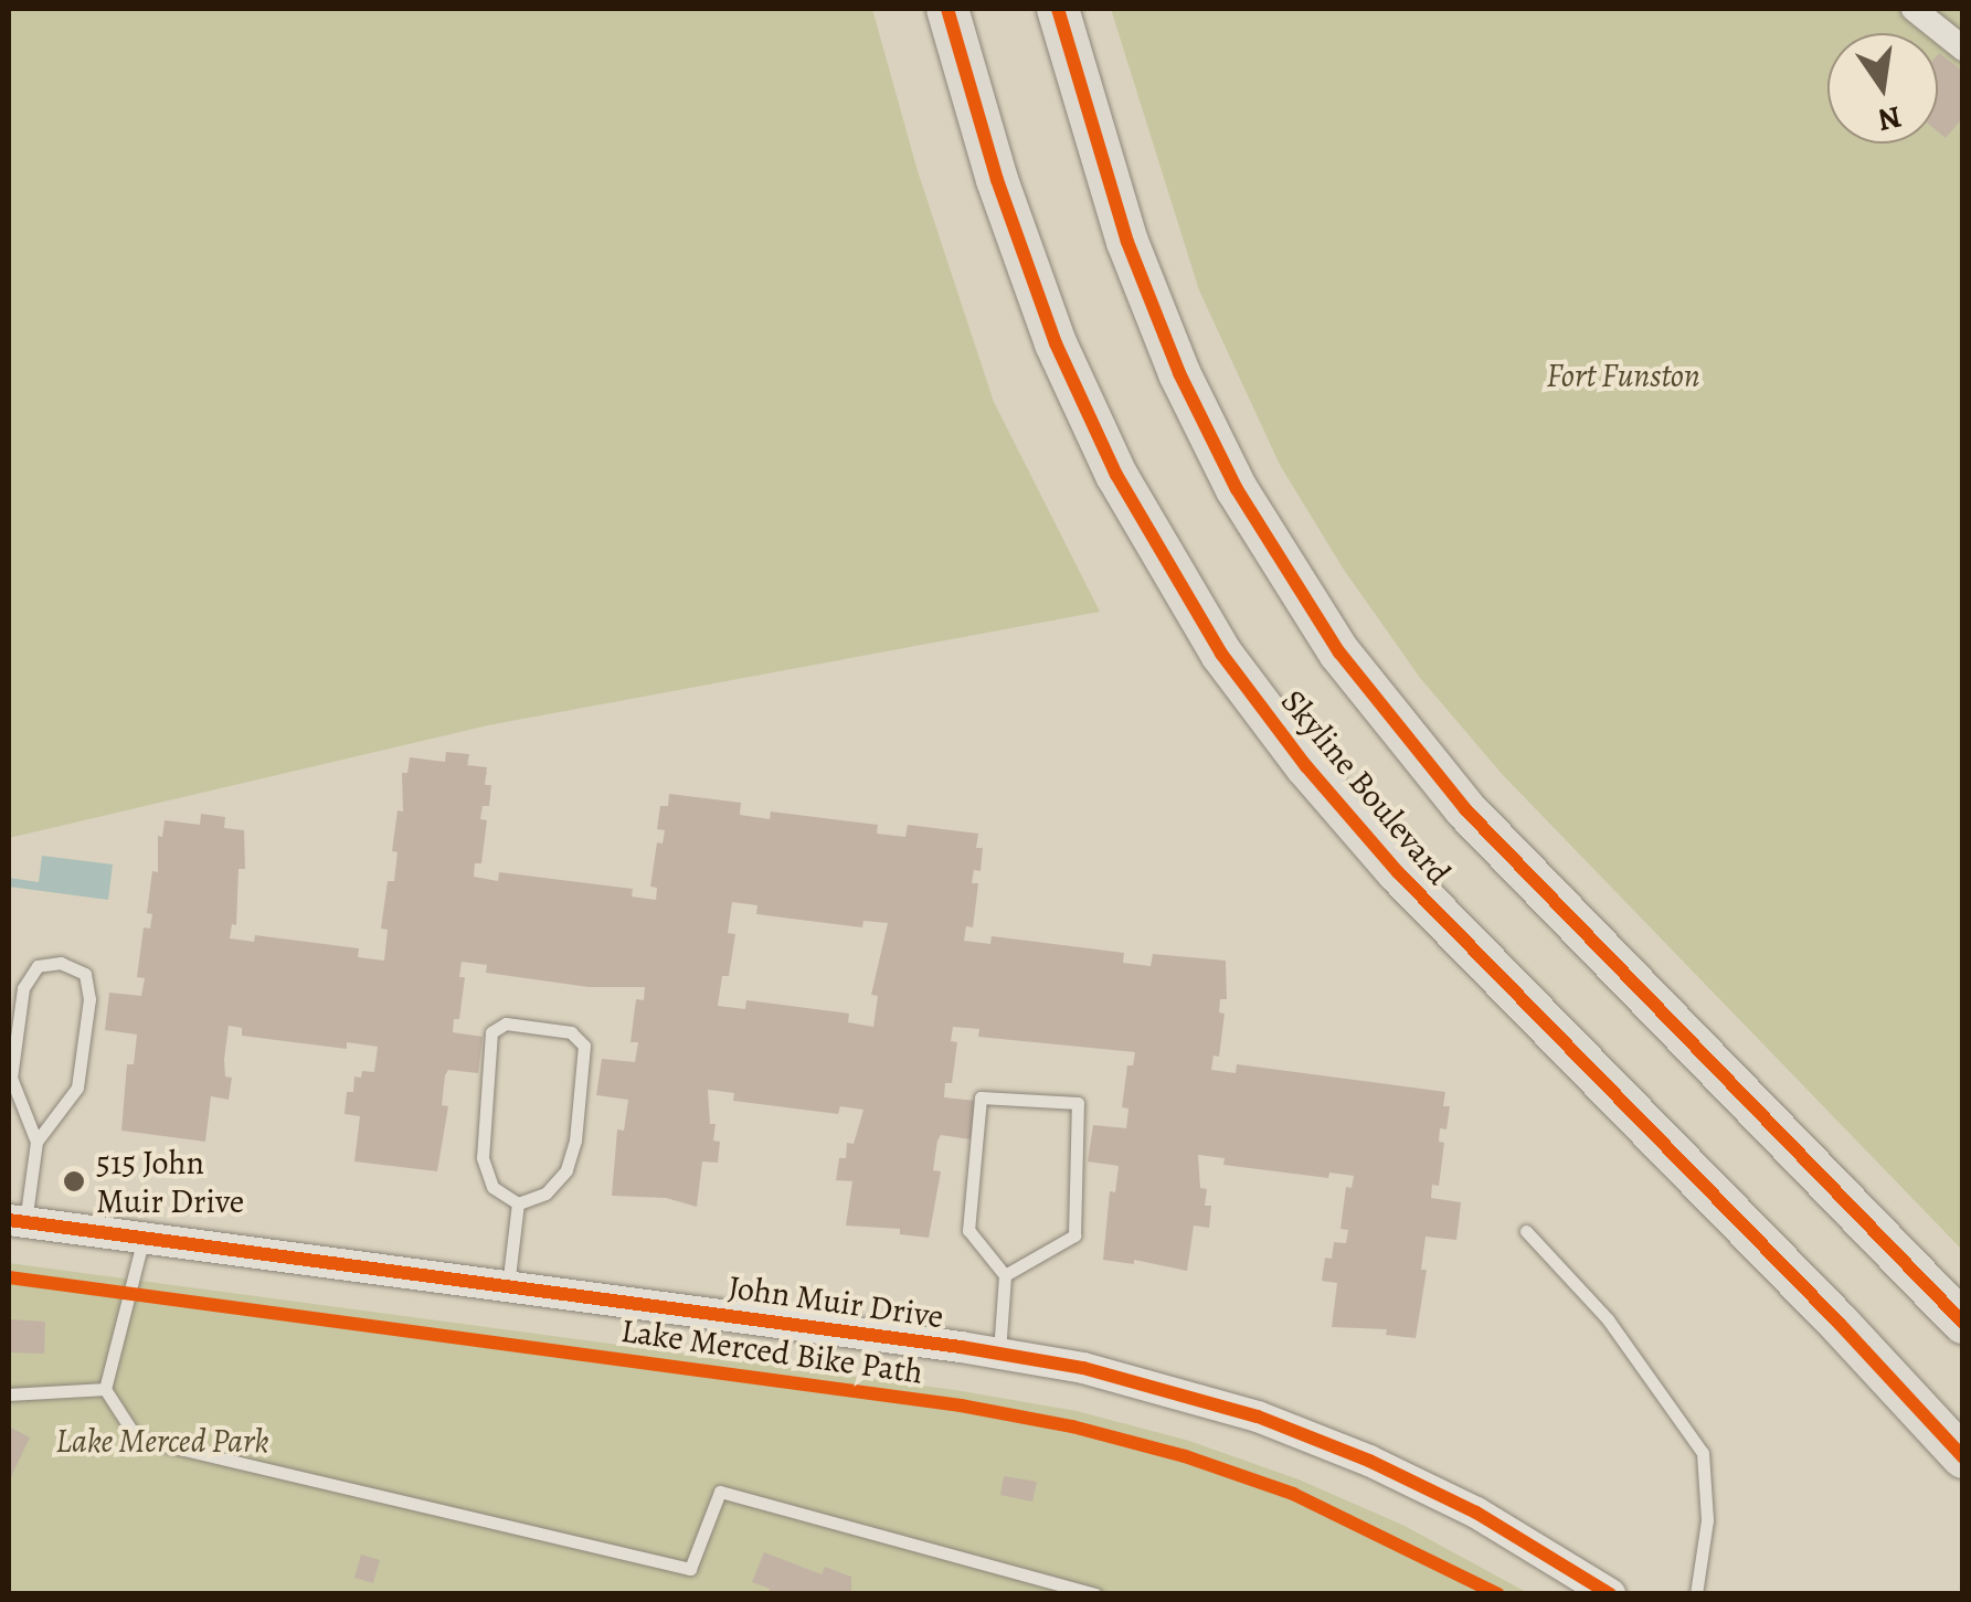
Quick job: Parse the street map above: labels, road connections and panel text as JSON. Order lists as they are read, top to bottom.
{
  "streets": {
    "main road": ["Skyline Boulevard"],
    "street": ["John Muir Drive"],
    "cycle path": ["Lake Merced Bike Path"]
  },
  "parks": ["Fort Funston", "Lake Merced Park"],
  "places": ["515 John Muir Drive"],
  "north": "bottom"
}
